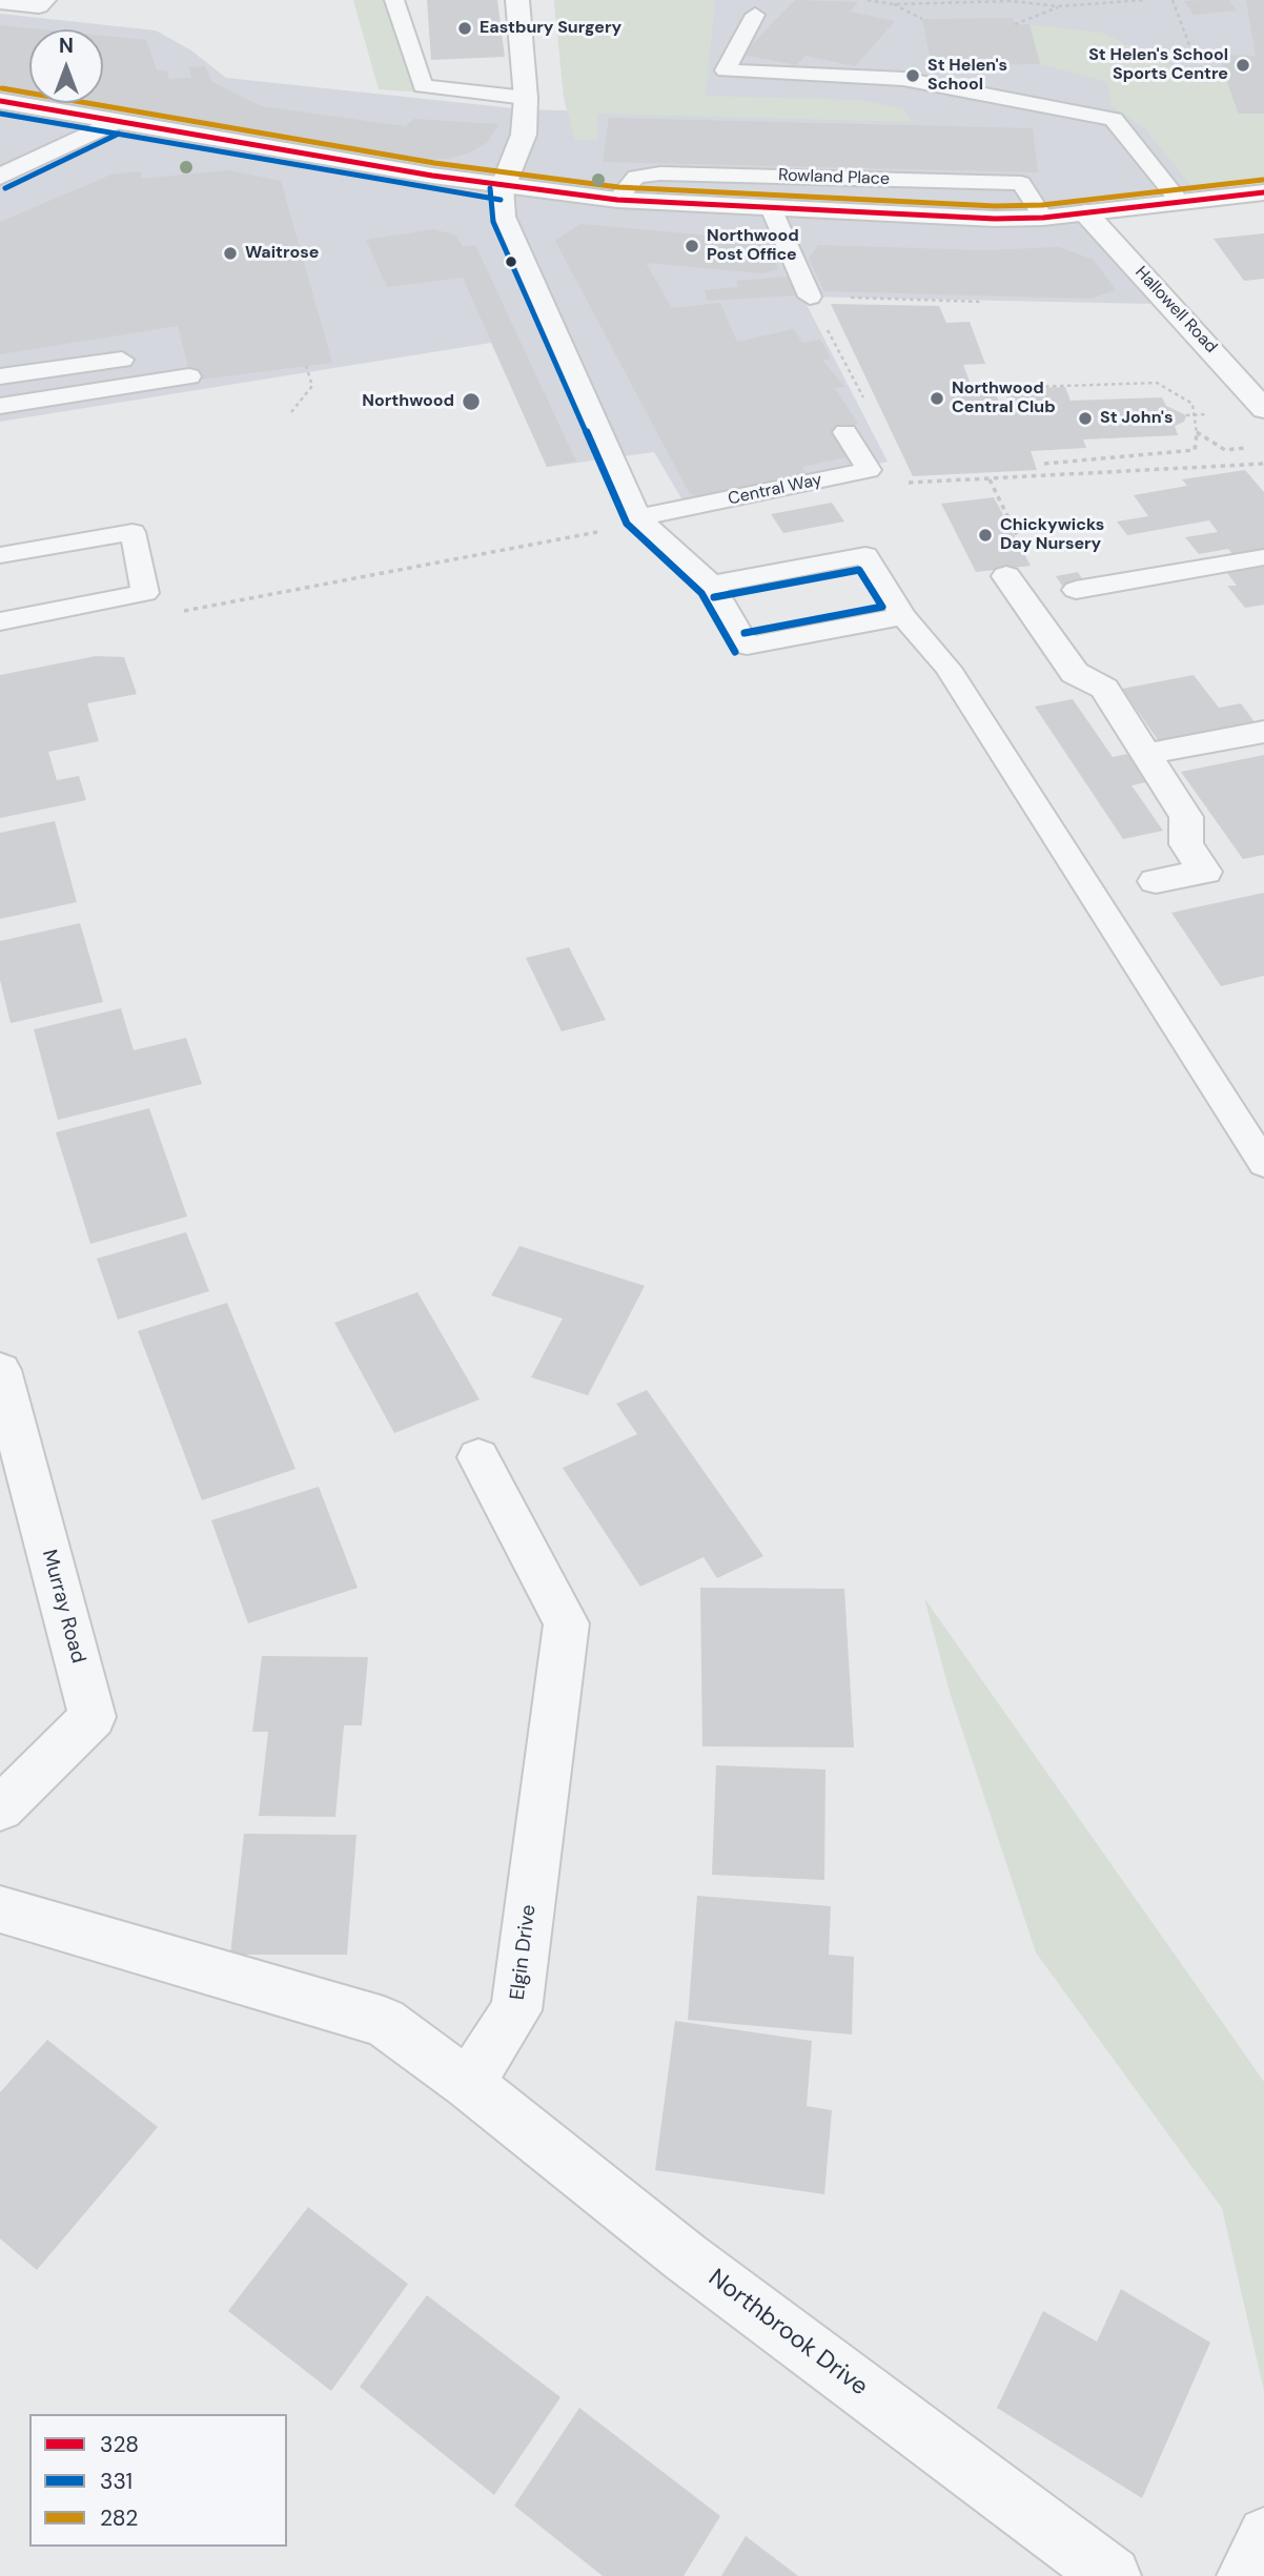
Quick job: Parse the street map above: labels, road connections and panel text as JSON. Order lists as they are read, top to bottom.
{
  "streets": {
    "street": [
      "Hallowell Road",
      "Murray Road",
      "Elgin Drive",
      "Northbrook Drive"
    ],
    "lane": ["Rowland Place", "Central Way"]
  },
  "crossings": [
    ["Elgin Drive", "Northbrook Drive"]
  ],
  "places": [
    "Eastbury Surgery",
    "St Helen's School Sports Centre",
    "St Helen's School",
    "Northwood Post Office",
    "Waitrose",
    "Northwood Central Club",
    "Northwood",
    "St John's",
    "Chickywicks Day Nursery"
  ],
  "lines": ["transit line 282", "transit line 328", "transit line 331"],
  "legend": ["328", "331", "282"],
  "north": "top"
}
